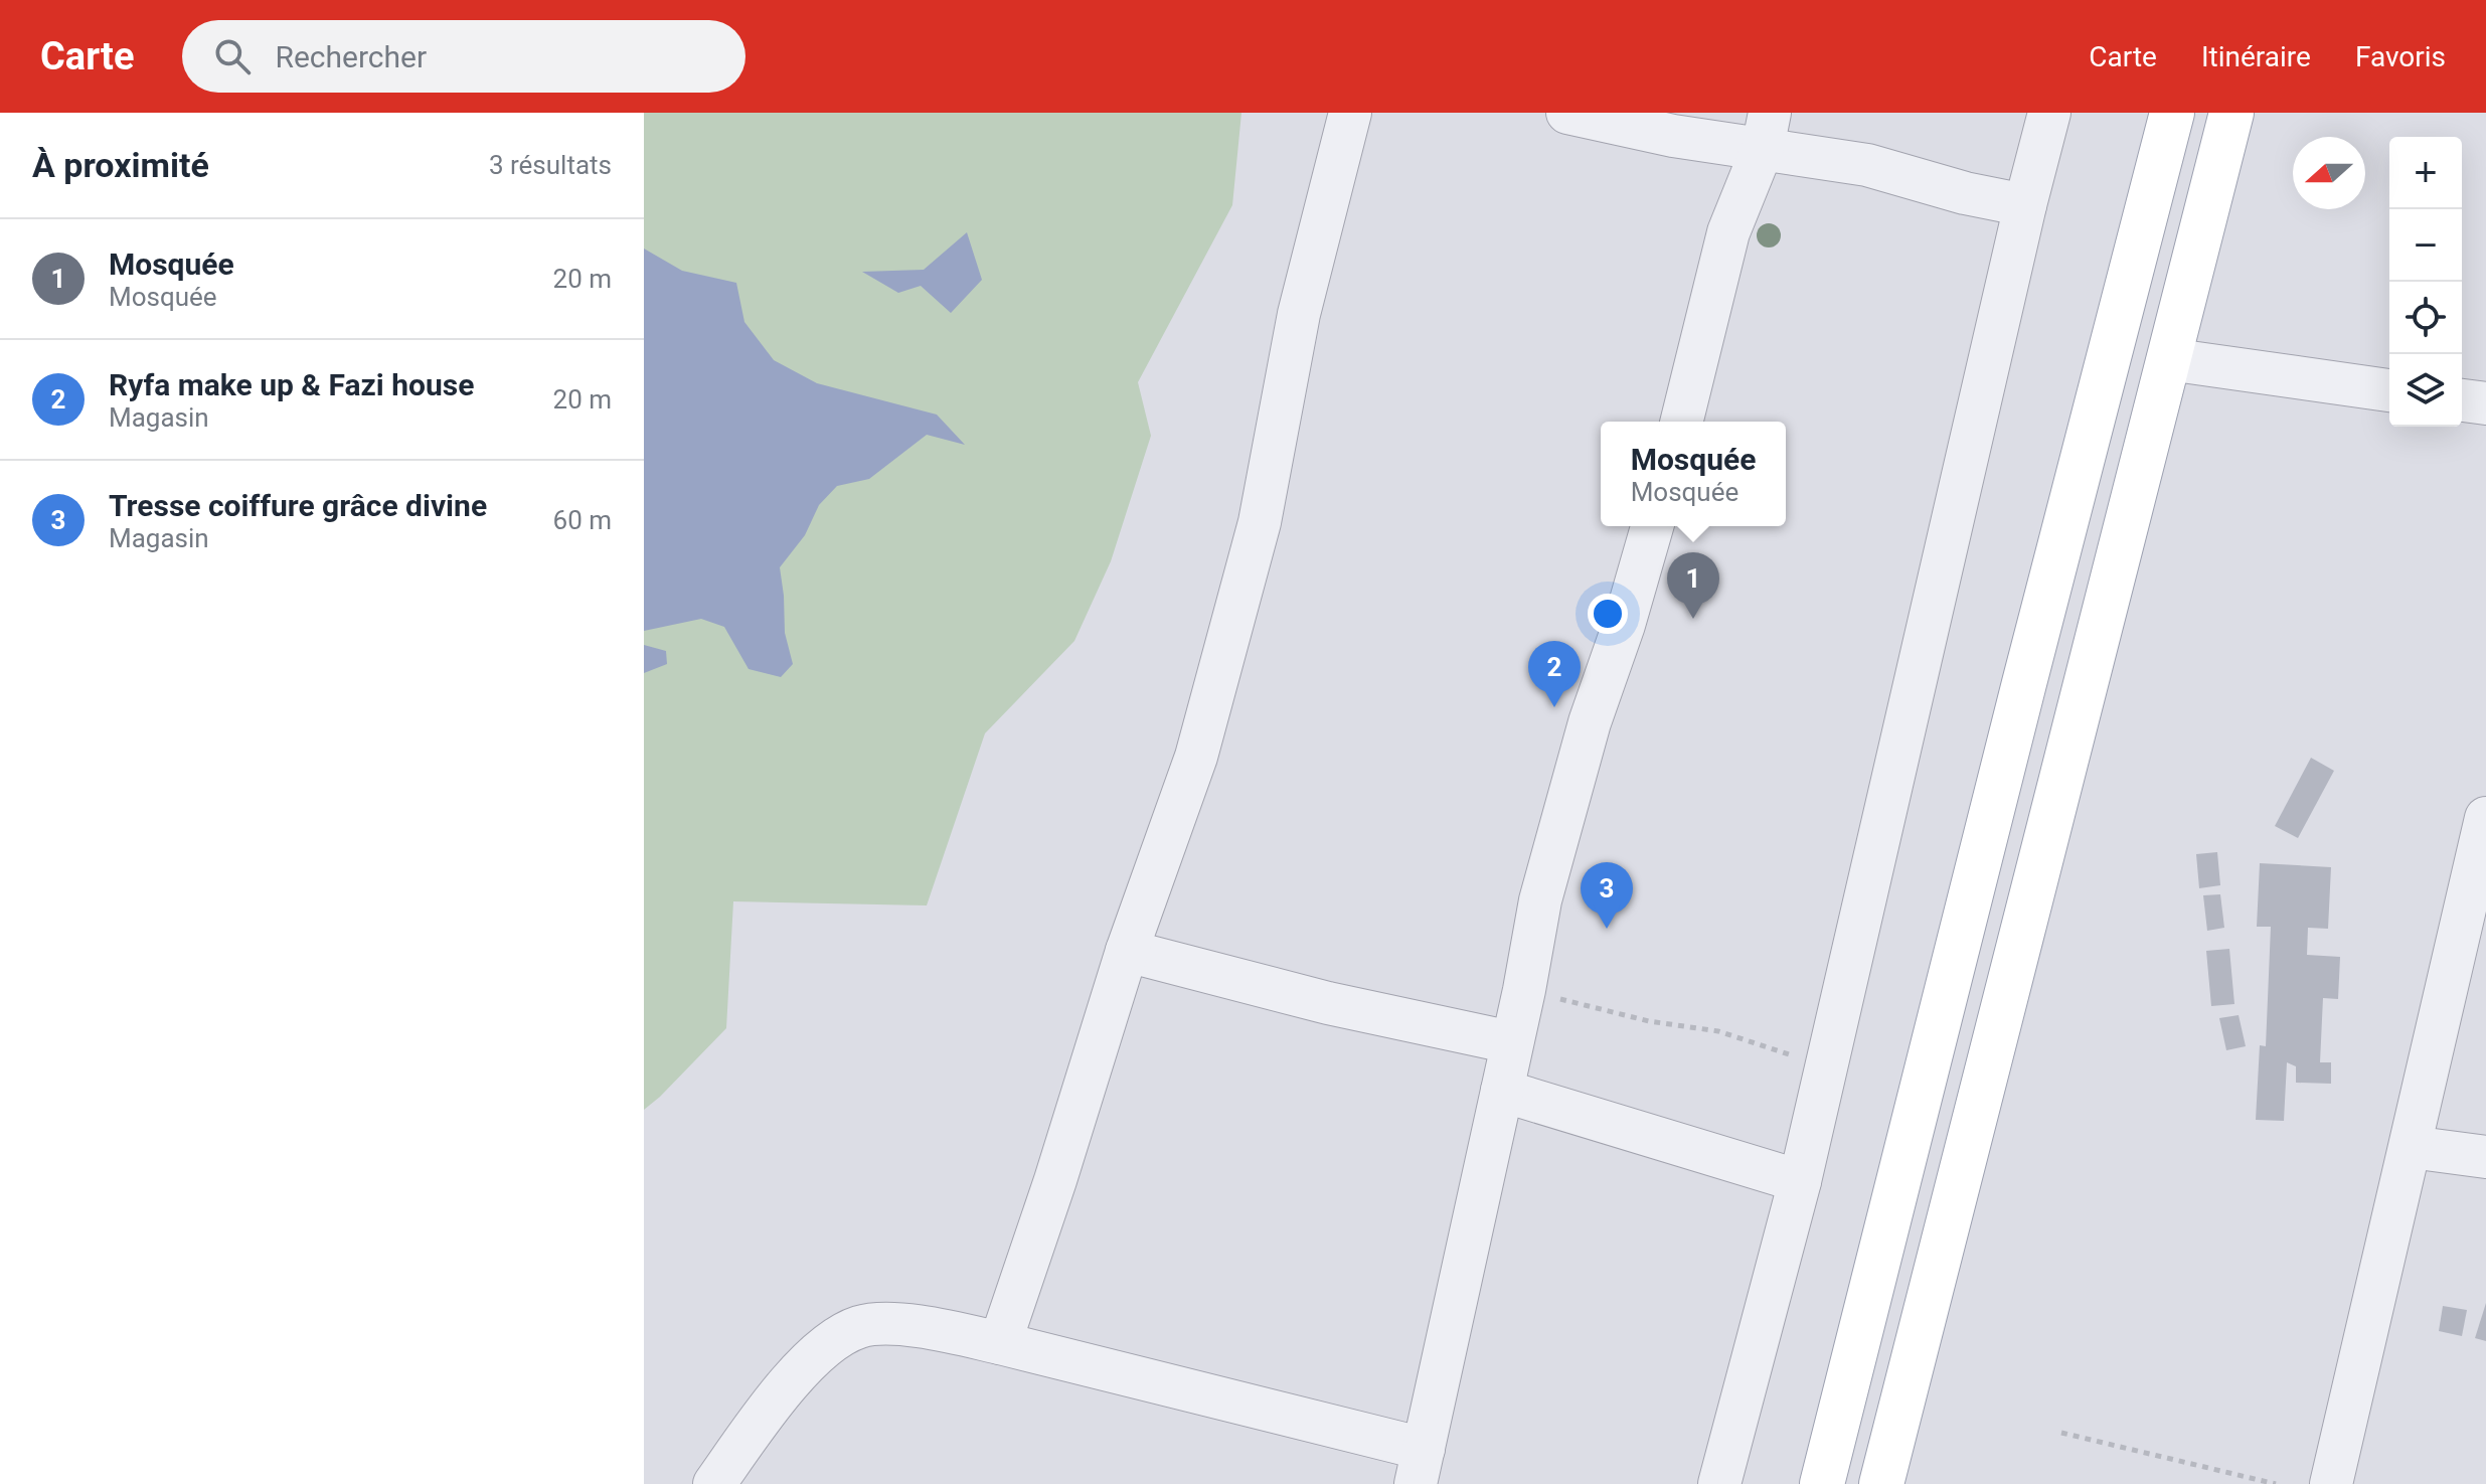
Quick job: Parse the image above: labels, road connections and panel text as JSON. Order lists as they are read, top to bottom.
{
  "north": "left",
  "page": {
    "header": "Carte",
    "search": "Rechercher",
    "nav": ["Carte", "Itinéraire", "Favoris"],
    "heading": ["À proximité", "3 résultats"],
    "map_buttons": ["+", "−"],
    "list": [
      {
        "mark": "1",
        "name": "Mosquée",
        "note": "Mosquée",
        "value": "20 m"
      },
      {
        "mark": "2",
        "name": "Ryfa make up & Fazi house",
        "note": "Magasin",
        "value": "20 m"
      },
      {
        "mark": "3",
        "name": "Tresse coiffure grâce divine",
        "note": "Magasin",
        "value": "60 m"
      }
    ],
    "popup": ["Mosquée", "Mosquée"],
    "pins": ["1", "2", "3"]
  }
}
